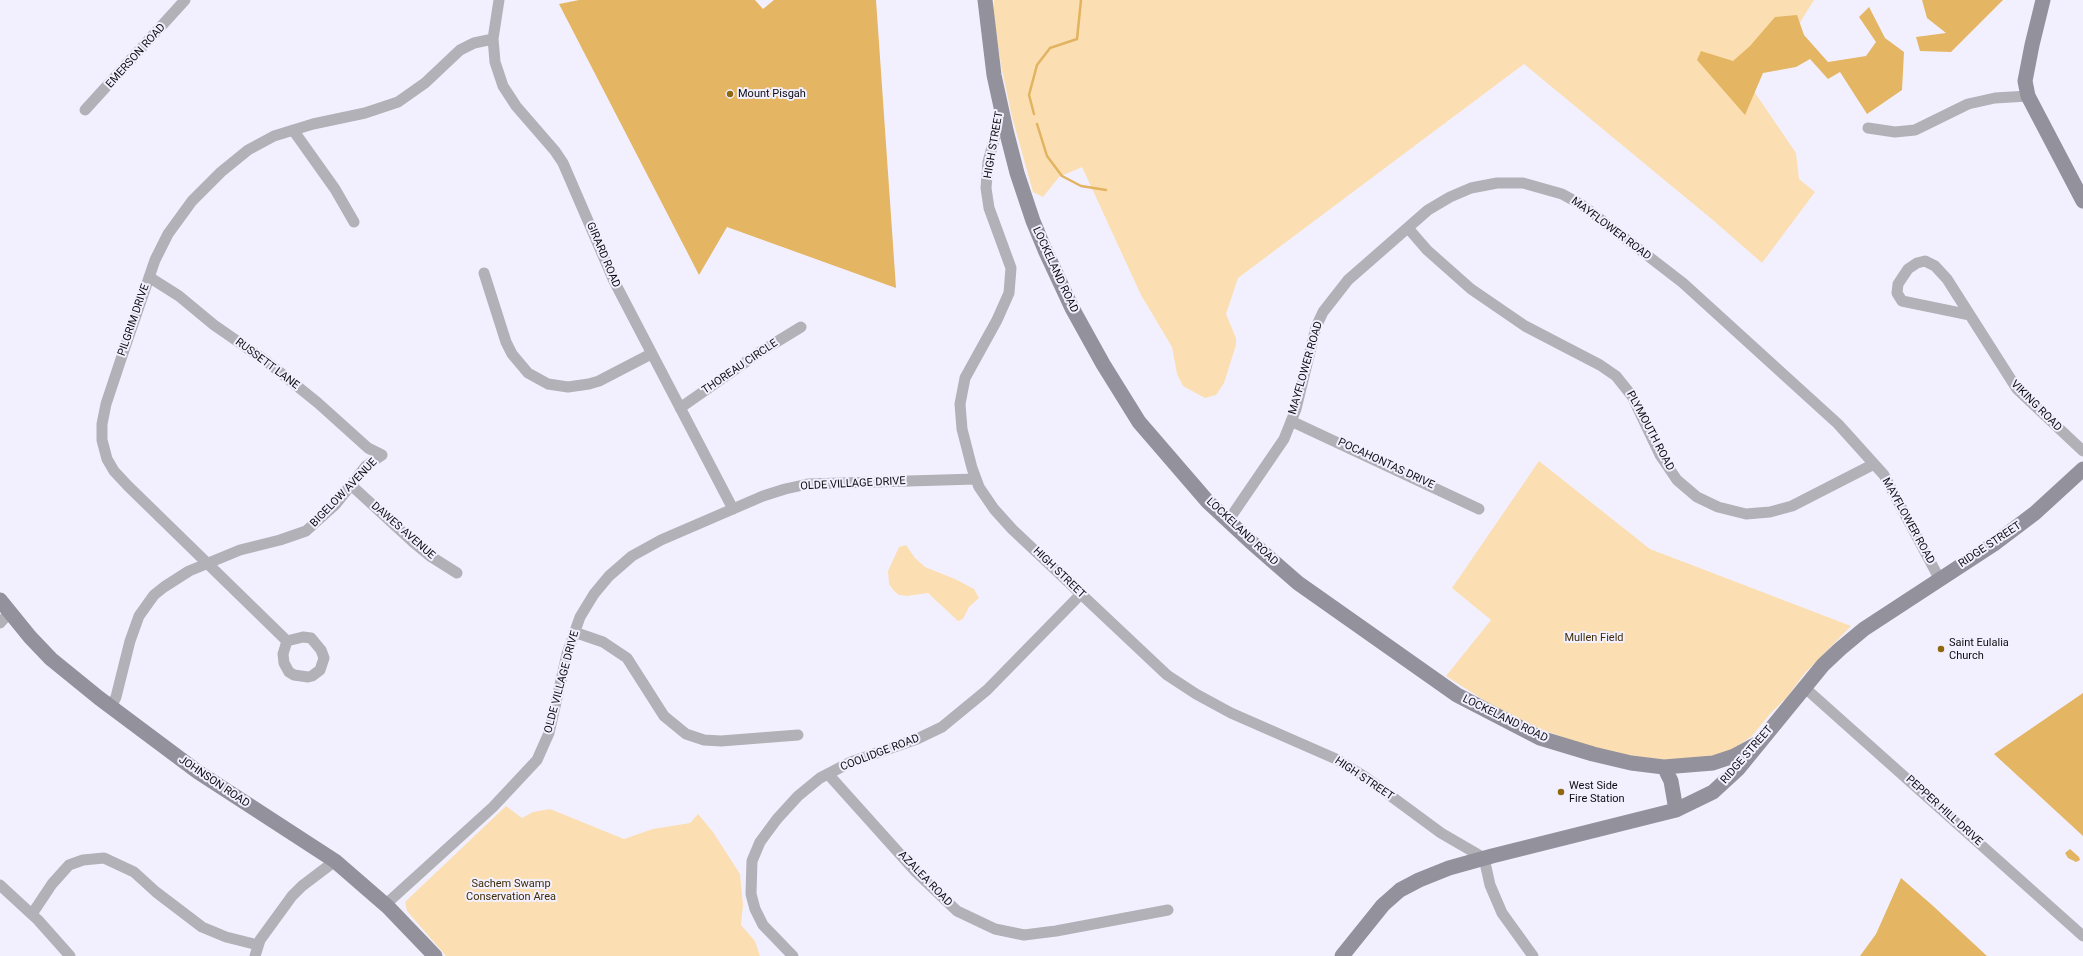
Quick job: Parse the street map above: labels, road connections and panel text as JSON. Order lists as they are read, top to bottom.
{
  "streets": {
    "main road": [
      "HIGH STREET",
      "LOCKELAND ROAD",
      "RIDGE STREET",
      "JOHNSON ROAD"
    ],
    "street": [
      "EMERSON ROAD",
      "MAYFLOWER ROAD",
      "GIRARD ROAD",
      "PILGRIM DRIVE",
      "RUSSETT LANE",
      "THOREAU CIRCLE",
      "VIKING ROAD",
      "PLYMOUTH ROAD",
      "POCAHONTAS DRIVE",
      "OLDE VILLAGE DRIVE",
      "BIGELOW AVENUE",
      "DAWES AVENUE",
      "COOLIDGE ROAD",
      "PEPPER HILL DRIVE",
      "AZALEA ROAD"
    ]
  },
  "crossings": [
    ["HIGH STREET", "LOCKELAND ROAD"],
    ["HIGH STREET", "OLDE VILLAGE DRIVE"],
    ["HIGH STREET", "RIDGE STREET"],
    ["HIGH STREET", "COOLIDGE ROAD"],
    ["MAYFLOWER ROAD", "LOCKELAND ROAD"],
    ["MAYFLOWER ROAD", "PLYMOUTH ROAD"],
    ["MAYFLOWER ROAD", "POCAHONTAS DRIVE"],
    ["MAYFLOWER ROAD", "RIDGE STREET"],
    ["GIRARD ROAD", "PILGRIM DRIVE"],
    ["GIRARD ROAD", "THOREAU CIRCLE"],
    ["GIRARD ROAD", "OLDE VILLAGE DRIVE"],
    ["LOCKELAND ROAD", "RIDGE STREET"],
    ["PILGRIM DRIVE", "RUSSETT LANE"],
    ["PILGRIM DRIVE", "BIGELOW AVENUE"],
    ["RUSSETT LANE", "BIGELOW AVENUE"],
    ["OLDE VILLAGE DRIVE", "JOHNSON ROAD"],
    ["BIGELOW AVENUE", "DAWES AVENUE"],
    ["BIGELOW AVENUE", "JOHNSON ROAD"],
    ["RIDGE STREET", "PEPPER HILL DRIVE"],
    ["COOLIDGE ROAD", "AZALEA ROAD"]
  ],
  "parks": ["Mullen Field", "Sachem Swamp Conservation Area"],
  "places": ["Mount Pisgah", "Saint Eulalia Church", "West Side Fire Station"]
}
